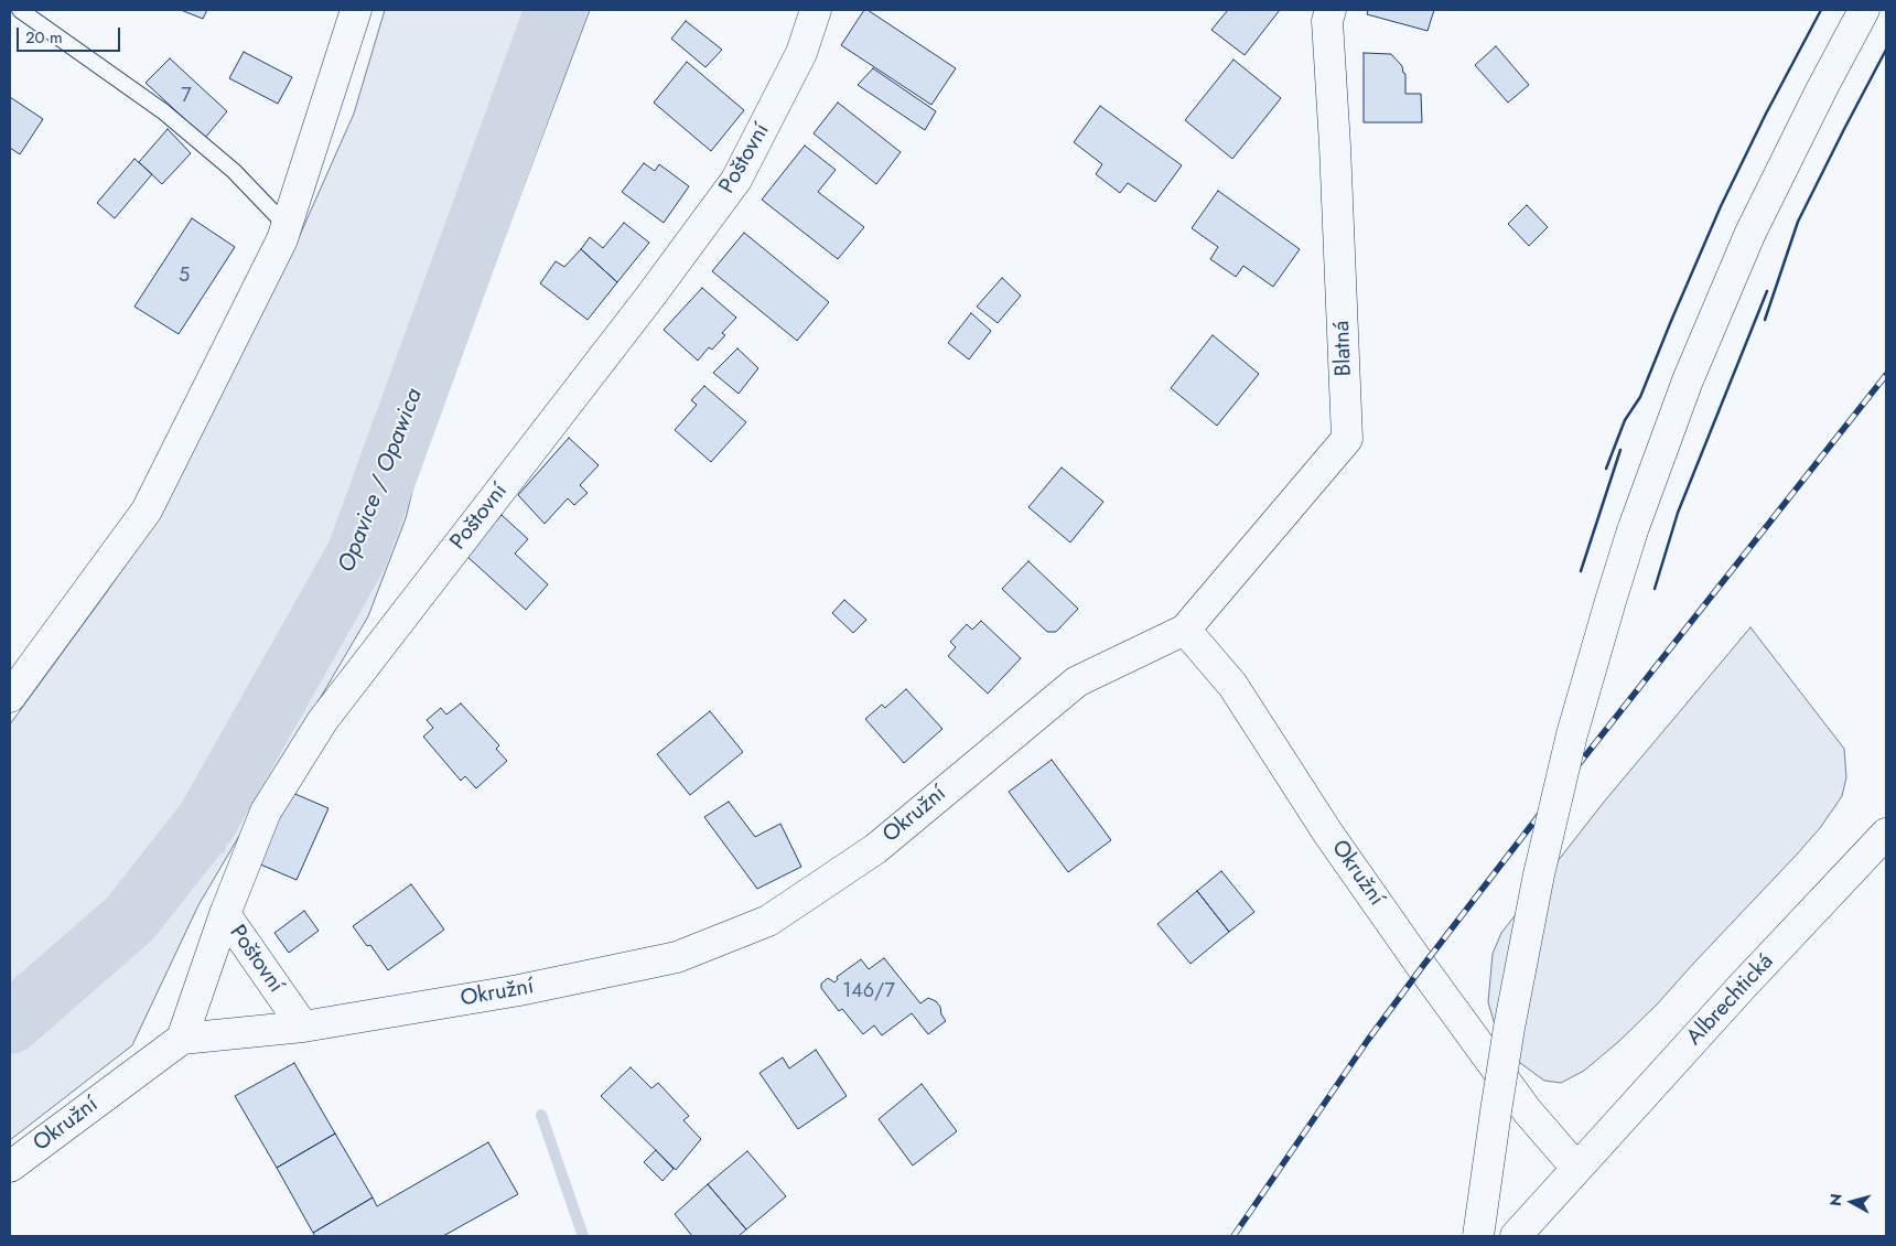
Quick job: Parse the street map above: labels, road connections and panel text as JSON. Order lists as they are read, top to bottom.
{
  "streets": {
    "street": [
      "Poštovní",
      "Blatná",
      "Okružní",
      "Albrechtická"
    ]
  },
  "crossings": [
    ["Poštovní", "Okružní"],
    ["Blatná", "Okružní"],
    ["Okružní", "Albrechtická"]
  ],
  "water": ["Opavice / Opawica"],
  "house_numbers": ["7", "5", "146/7"],
  "scale_bar": "20 m",
  "north": "left"
}
